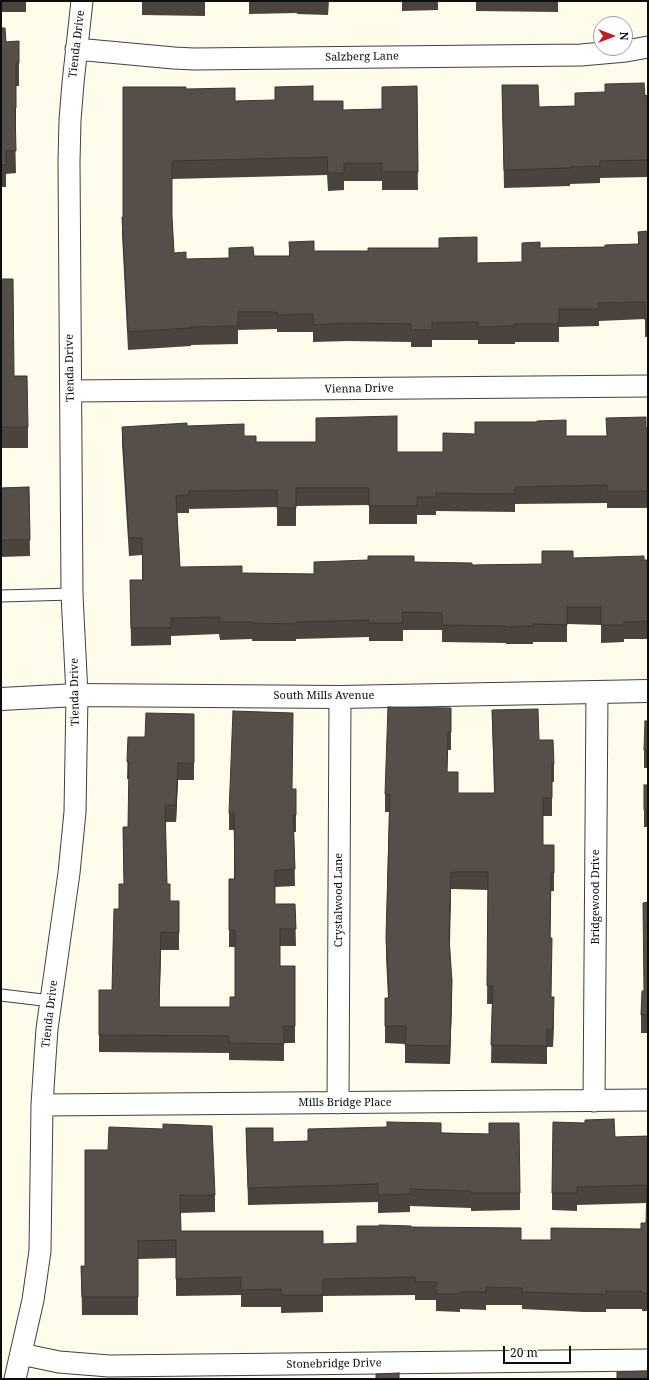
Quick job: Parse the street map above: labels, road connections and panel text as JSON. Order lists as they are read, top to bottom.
{
  "streets": {
    "street": [
      "Tienda Drive",
      "Salzberg Lane",
      "Vienna Drive",
      "South Mills Avenue",
      "Bridgewood Drive",
      "Crystalwood Lane",
      "Mills Bridge Place",
      "Stonebridge Drive"
    ]
  },
  "crossings": [
    ["Tienda Drive", "Salzberg Lane"],
    ["Tienda Drive", "Vienna Drive"],
    ["Tienda Drive", "South Mills Avenue"],
    ["Tienda Drive", "Mills Bridge Place"],
    ["Tienda Drive", "Stonebridge Drive"],
    ["South Mills Avenue", "Bridgewood Drive"],
    ["South Mills Avenue", "Crystalwood Lane"],
    ["Bridgewood Drive", "Mills Bridge Place"],
    ["Crystalwood Lane", "Mills Bridge Place"]
  ],
  "scale_bar": "20 m",
  "north": "right"
}
